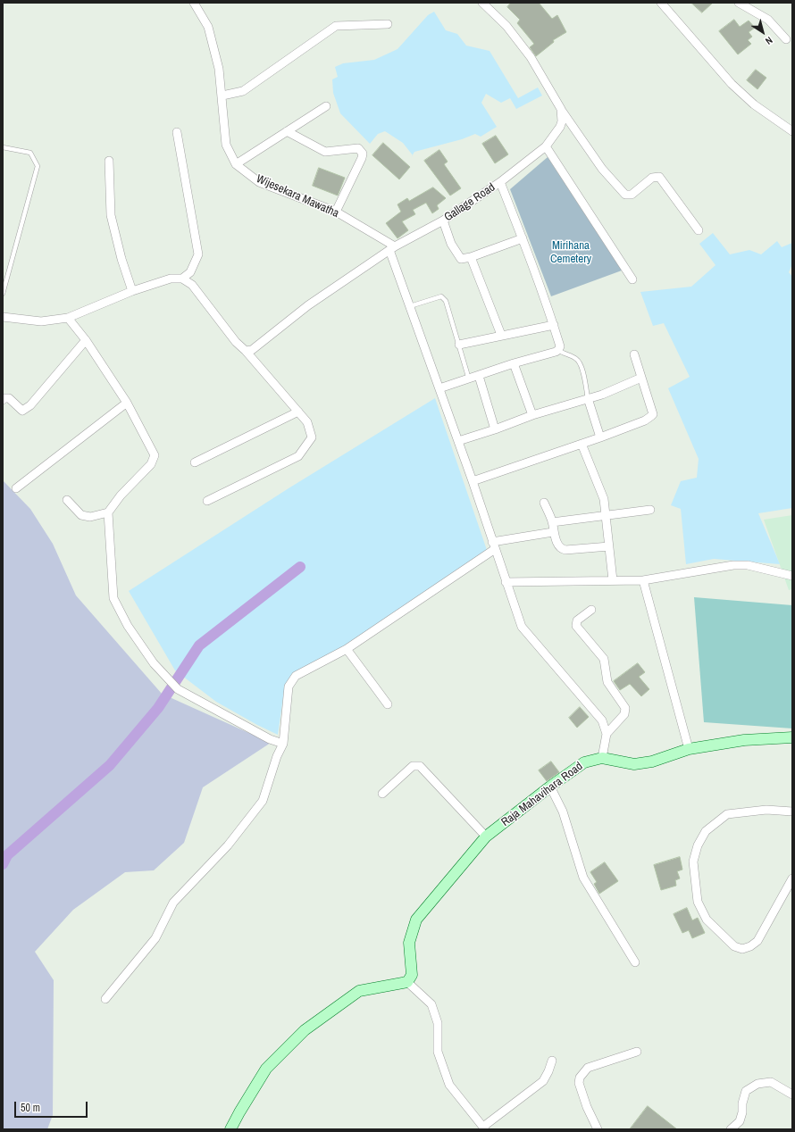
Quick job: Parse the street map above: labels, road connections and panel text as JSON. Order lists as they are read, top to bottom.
{
  "streets": {
    "street": ["Wijesekara Mawatha", "Gallage Road", "Raja Mahavihara Road"]
  },
  "crossings": [
    ["Wijesekara Mawatha", "Gallage Road"]
  ],
  "parks": ["Mirihana Cemetery"],
  "scale_bar": "50 m",
  "north": "bottom right"
}
